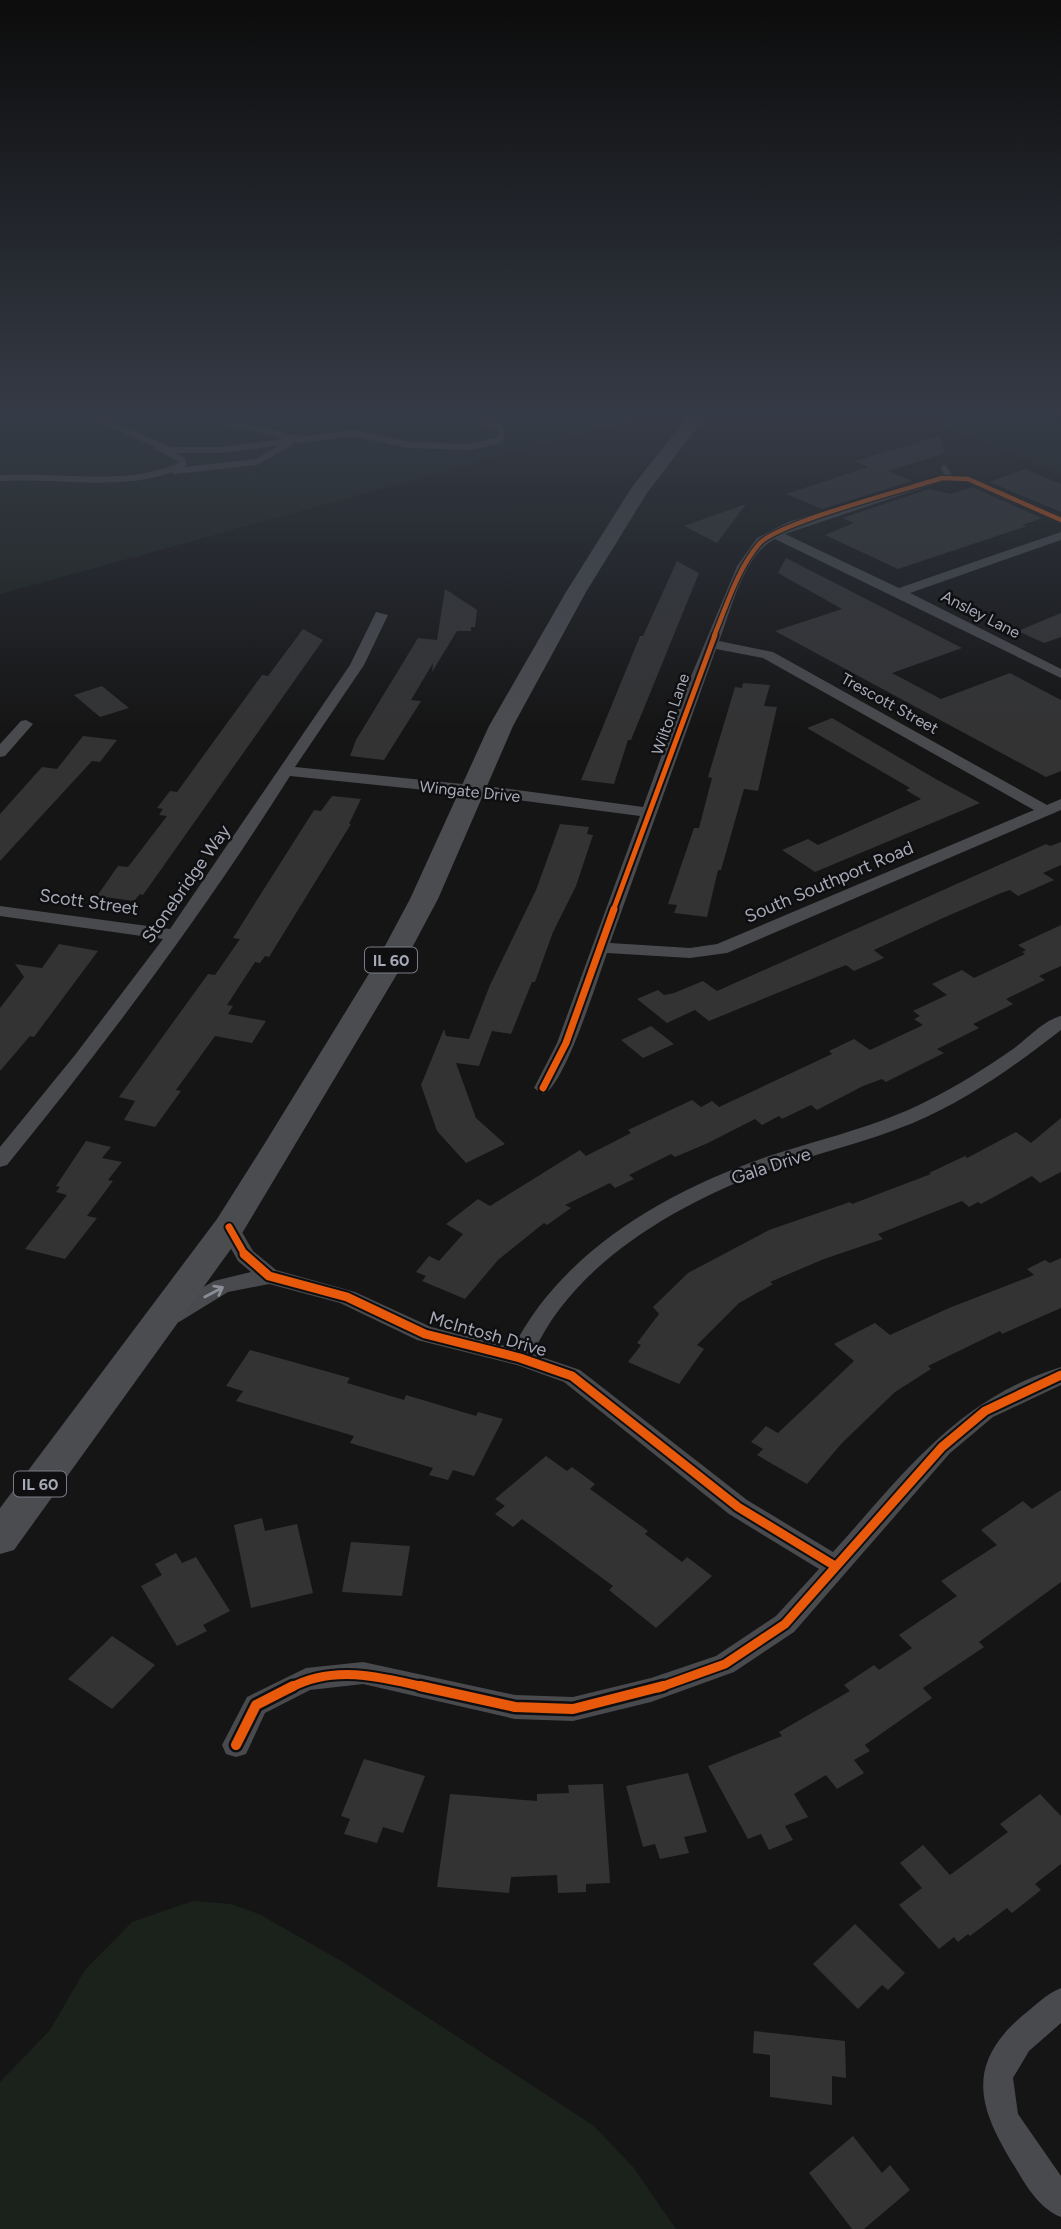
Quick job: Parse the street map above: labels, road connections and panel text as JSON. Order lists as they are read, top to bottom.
{
  "streets": {
    "main road": ["IL 60"],
    "street": [
      "Ansley Lane",
      "Trescott Street",
      "Wilton Lane",
      "Wingate Drive",
      "South Southport Road",
      "Stonebridge Way",
      "Scott Street",
      "Gala Drive",
      "McIntosh Drive"
    ]
  },
  "crossings": [
    ["Ansley Lane", "Wilton Lane"],
    ["Trescott Street", "Wilton Lane"],
    ["Trescott Street", "South Southport Road"],
    ["Wilton Lane", "Wingate Drive"],
    ["Wilton Lane", "South Southport Road"],
    ["Wingate Drive", "Stonebridge Way"],
    ["Wingate Drive", "IL 60"],
    ["Stonebridge Way", "Scott Street"],
    ["IL 60", "McIntosh Drive"],
    ["Gala Drive", "McIntosh Drive"]
  ]
}
